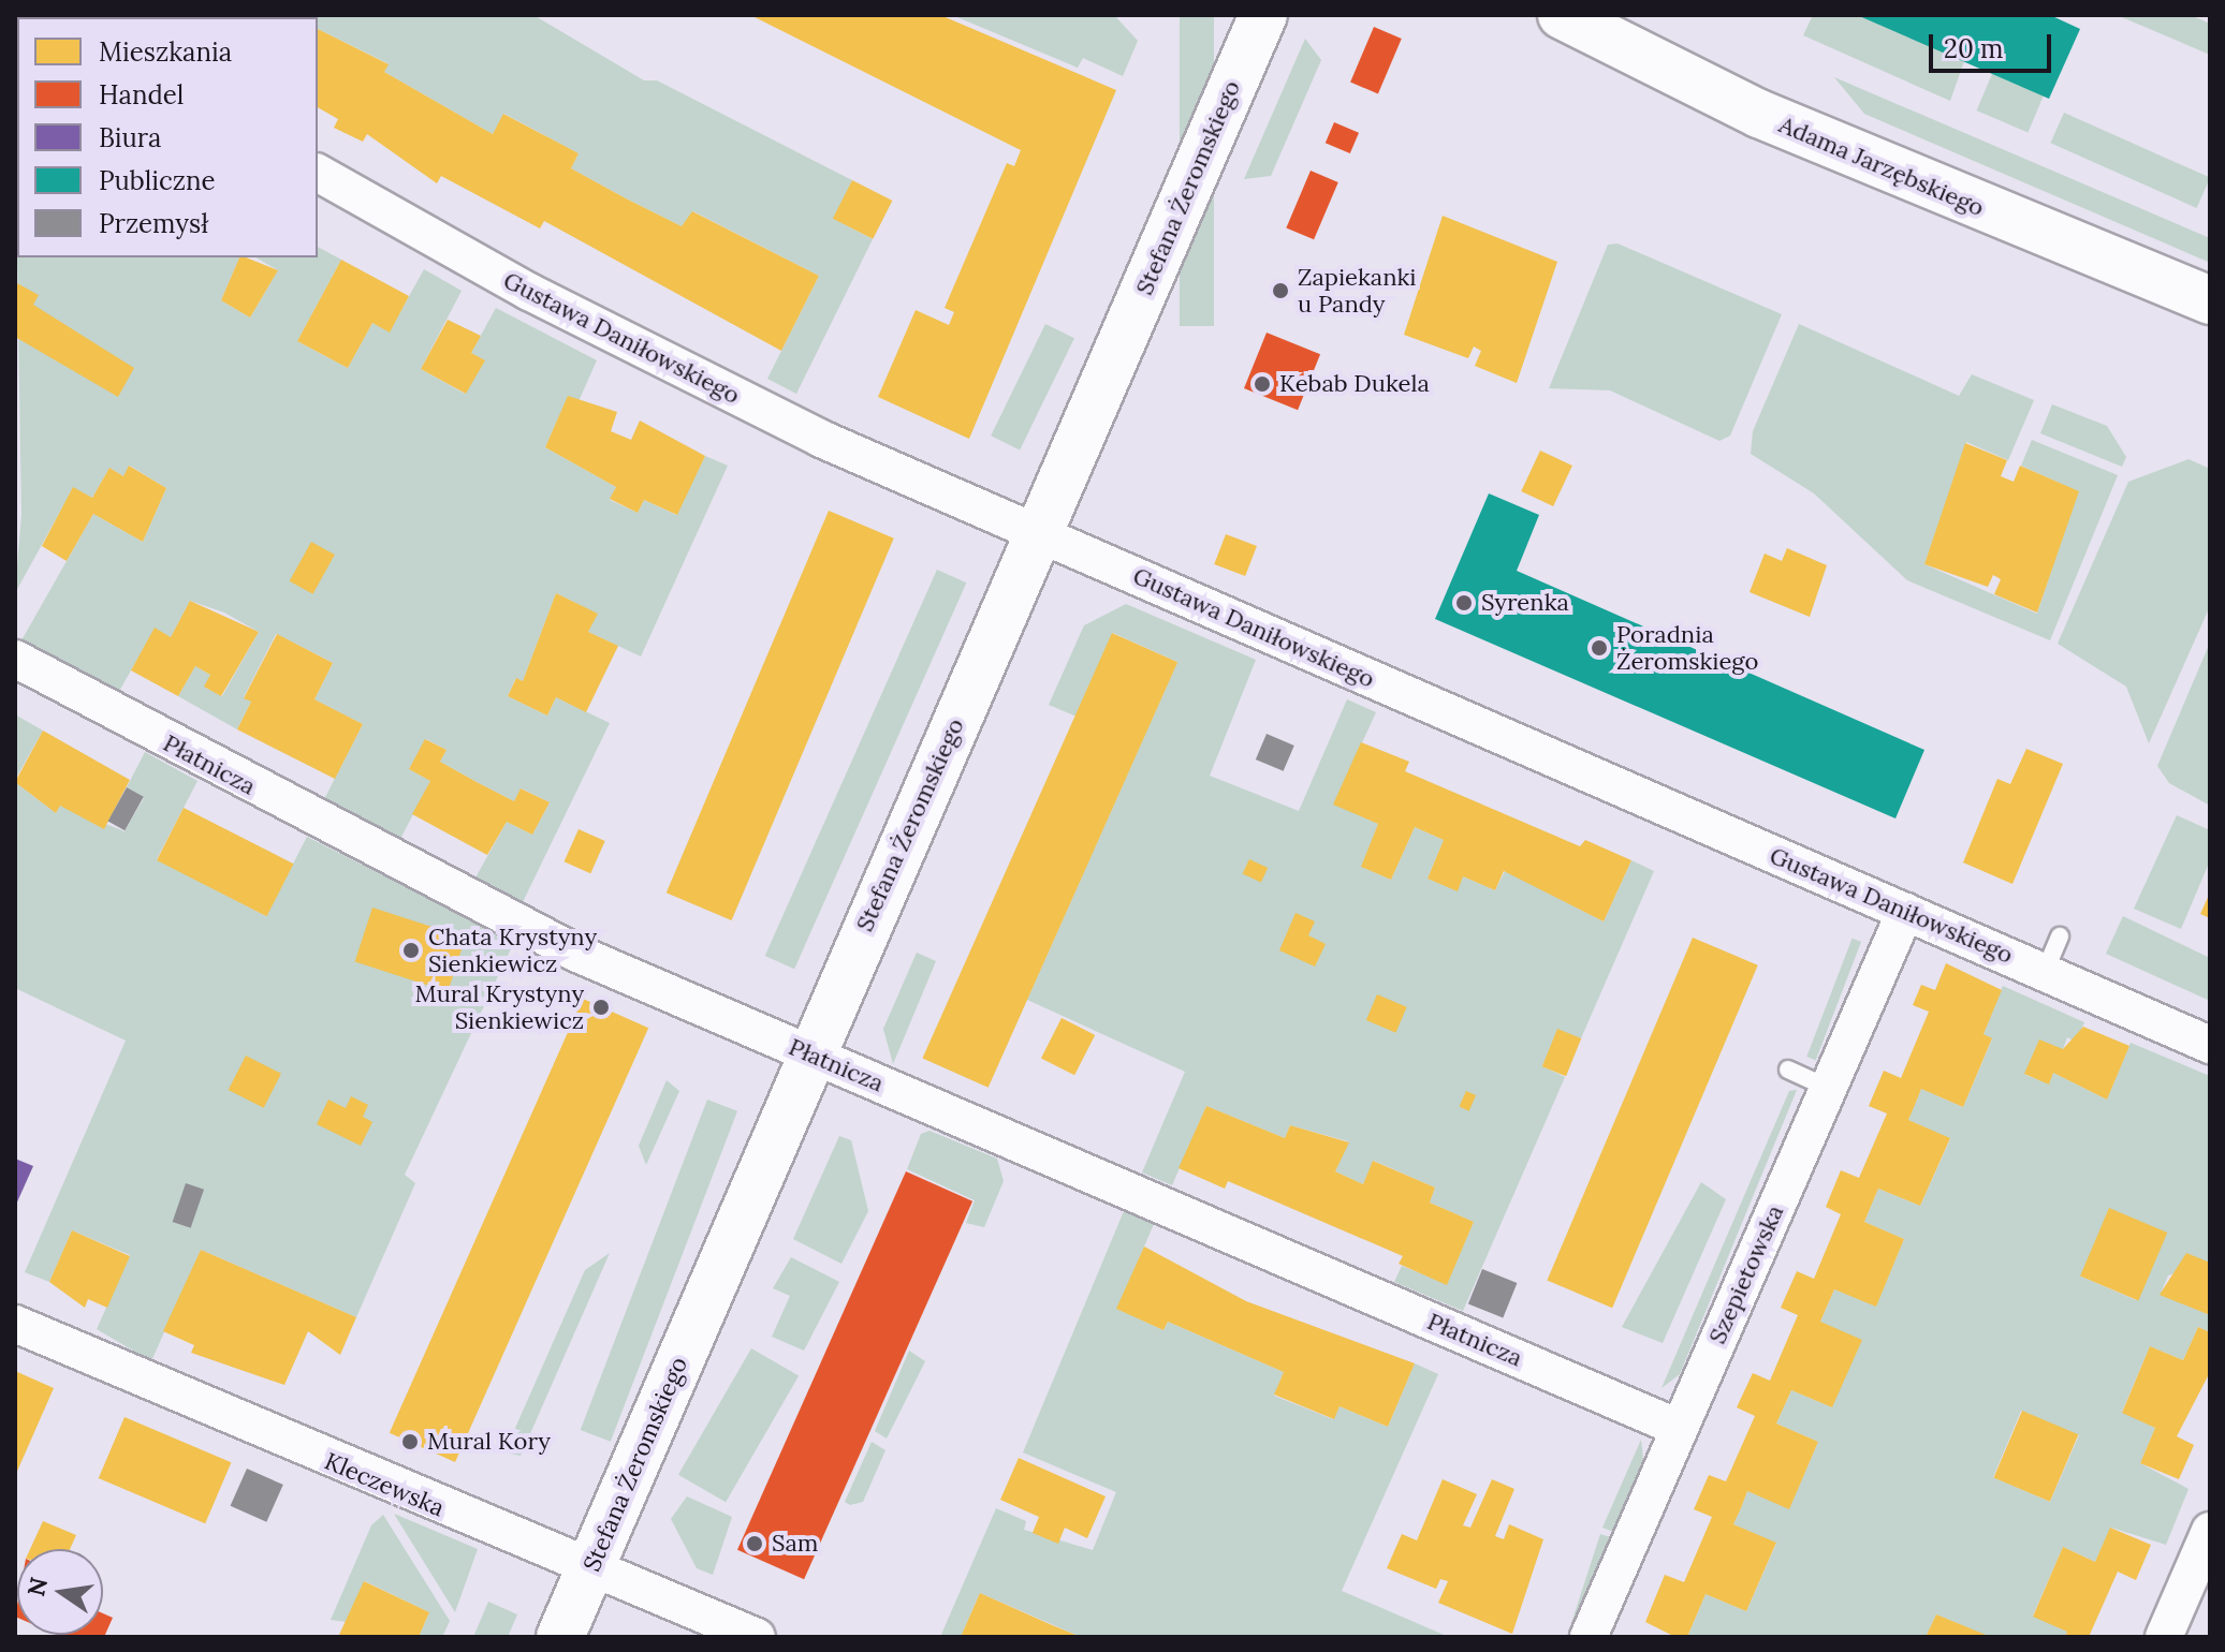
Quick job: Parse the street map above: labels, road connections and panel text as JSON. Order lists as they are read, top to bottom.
{
  "streets": {
    "main road": ["Adama Jarzębskiego", "Stefana Żeromskiego"],
    "street": [
      "Gustawa Daniłowskiego",
      "Płatnicza",
      "Szepietowska",
      "Kleczewska"
    ]
  },
  "crossings": [
    ["Stefana Żeromskiego", "Gustawa Daniłowskiego"],
    ["Stefana Żeromskiego", "Płatnicza"],
    ["Stefana Żeromskiego", "Kleczewska"],
    ["Gustawa Daniłowskiego", "Szepietowska"],
    ["Płatnicza", "Szepietowska"]
  ],
  "places": [
    "Zapiekanki u Pandy",
    "Kebab Dukela",
    "Syrenka",
    "Poradnia Żeromskiego",
    "Chata Krystyny Sienkiewicz",
    "Mural Krystyny Sienkiewicz",
    "Mural Kory",
    "Sam"
  ],
  "legend": [
    "Mieszkania",
    "Handel",
    "Biura",
    "Publiczne",
    "Przemysł"
  ],
  "scale_bar": "20 m",
  "north": "left"
}
